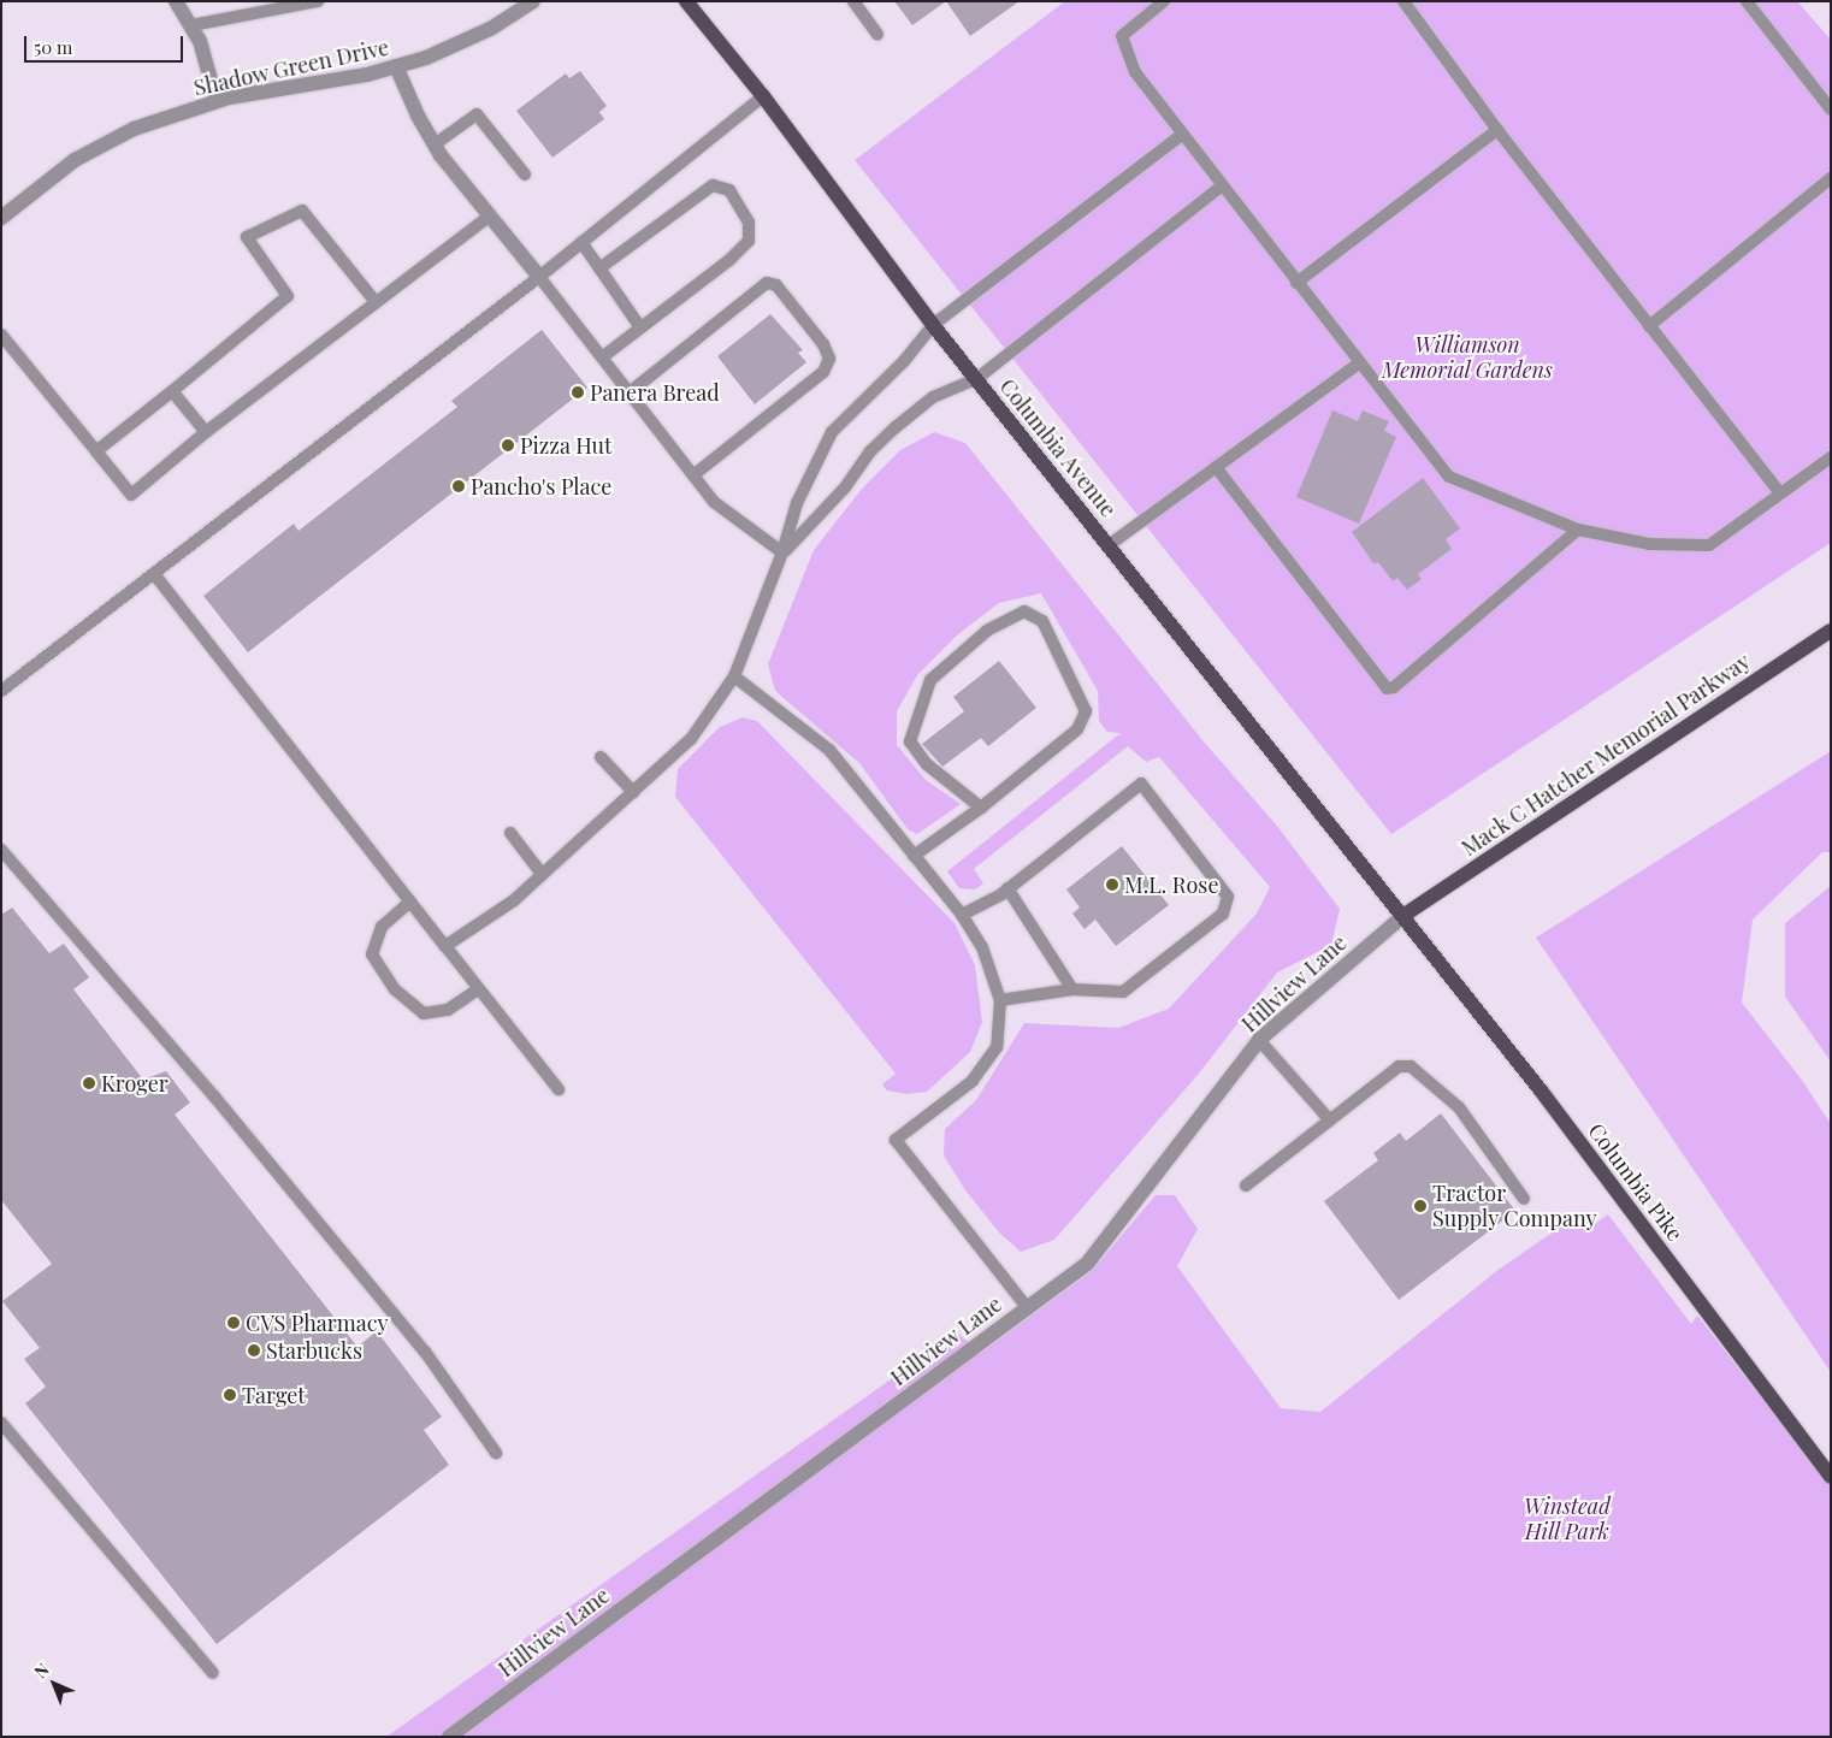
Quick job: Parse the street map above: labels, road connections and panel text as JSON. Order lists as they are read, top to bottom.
{
  "streets": {
    "main road": ["Columbia Avenue", "Mack C Hatcher Memorial Parkway", "Columbia Pike"],
    "street": ["Shadow Green Drive", "Hillview Lane"]
  },
  "crossings": [
    ["Columbia Avenue", "Mack C Hatcher Memorial Parkway"],
    ["Columbia Avenue", "Hillview Lane"],
    ["Columbia Avenue", "Columbia Pike"],
    ["Mack C Hatcher Memorial Parkway", "Hillview Lane"],
    ["Mack C Hatcher Memorial Parkway", "Columbia Pike"],
    ["Hillview Lane", "Columbia Pike"]
  ],
  "parks": ["Williamson Memorial Gardens", "Winstead Hill Park"],
  "places": [
    "Panera Bread",
    "Pizza Hut",
    "Pancho's Place",
    "M.L. Rose",
    "Kroger",
    "Tractor Supply Company",
    "CVS Pharmacy",
    "Starbucks",
    "Target"
  ],
  "scale_bar": "50 m",
  "north": "top left"
}
